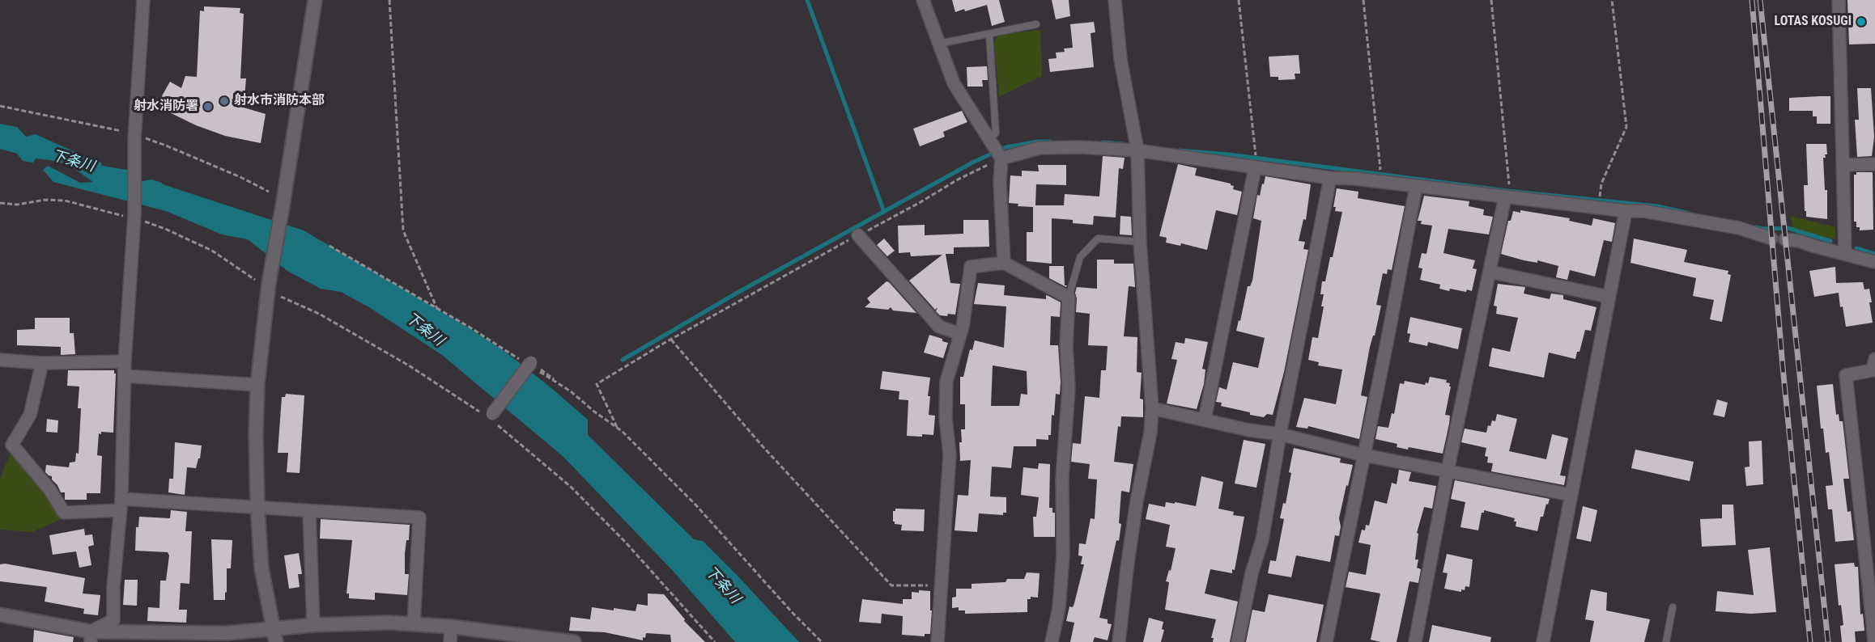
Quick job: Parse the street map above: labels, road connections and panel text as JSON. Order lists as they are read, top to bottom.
{
  "water": ["下条川"],
  "places": ["LOTAS KOSUGI", "射水市消防本部", "射水消防署"]
}
